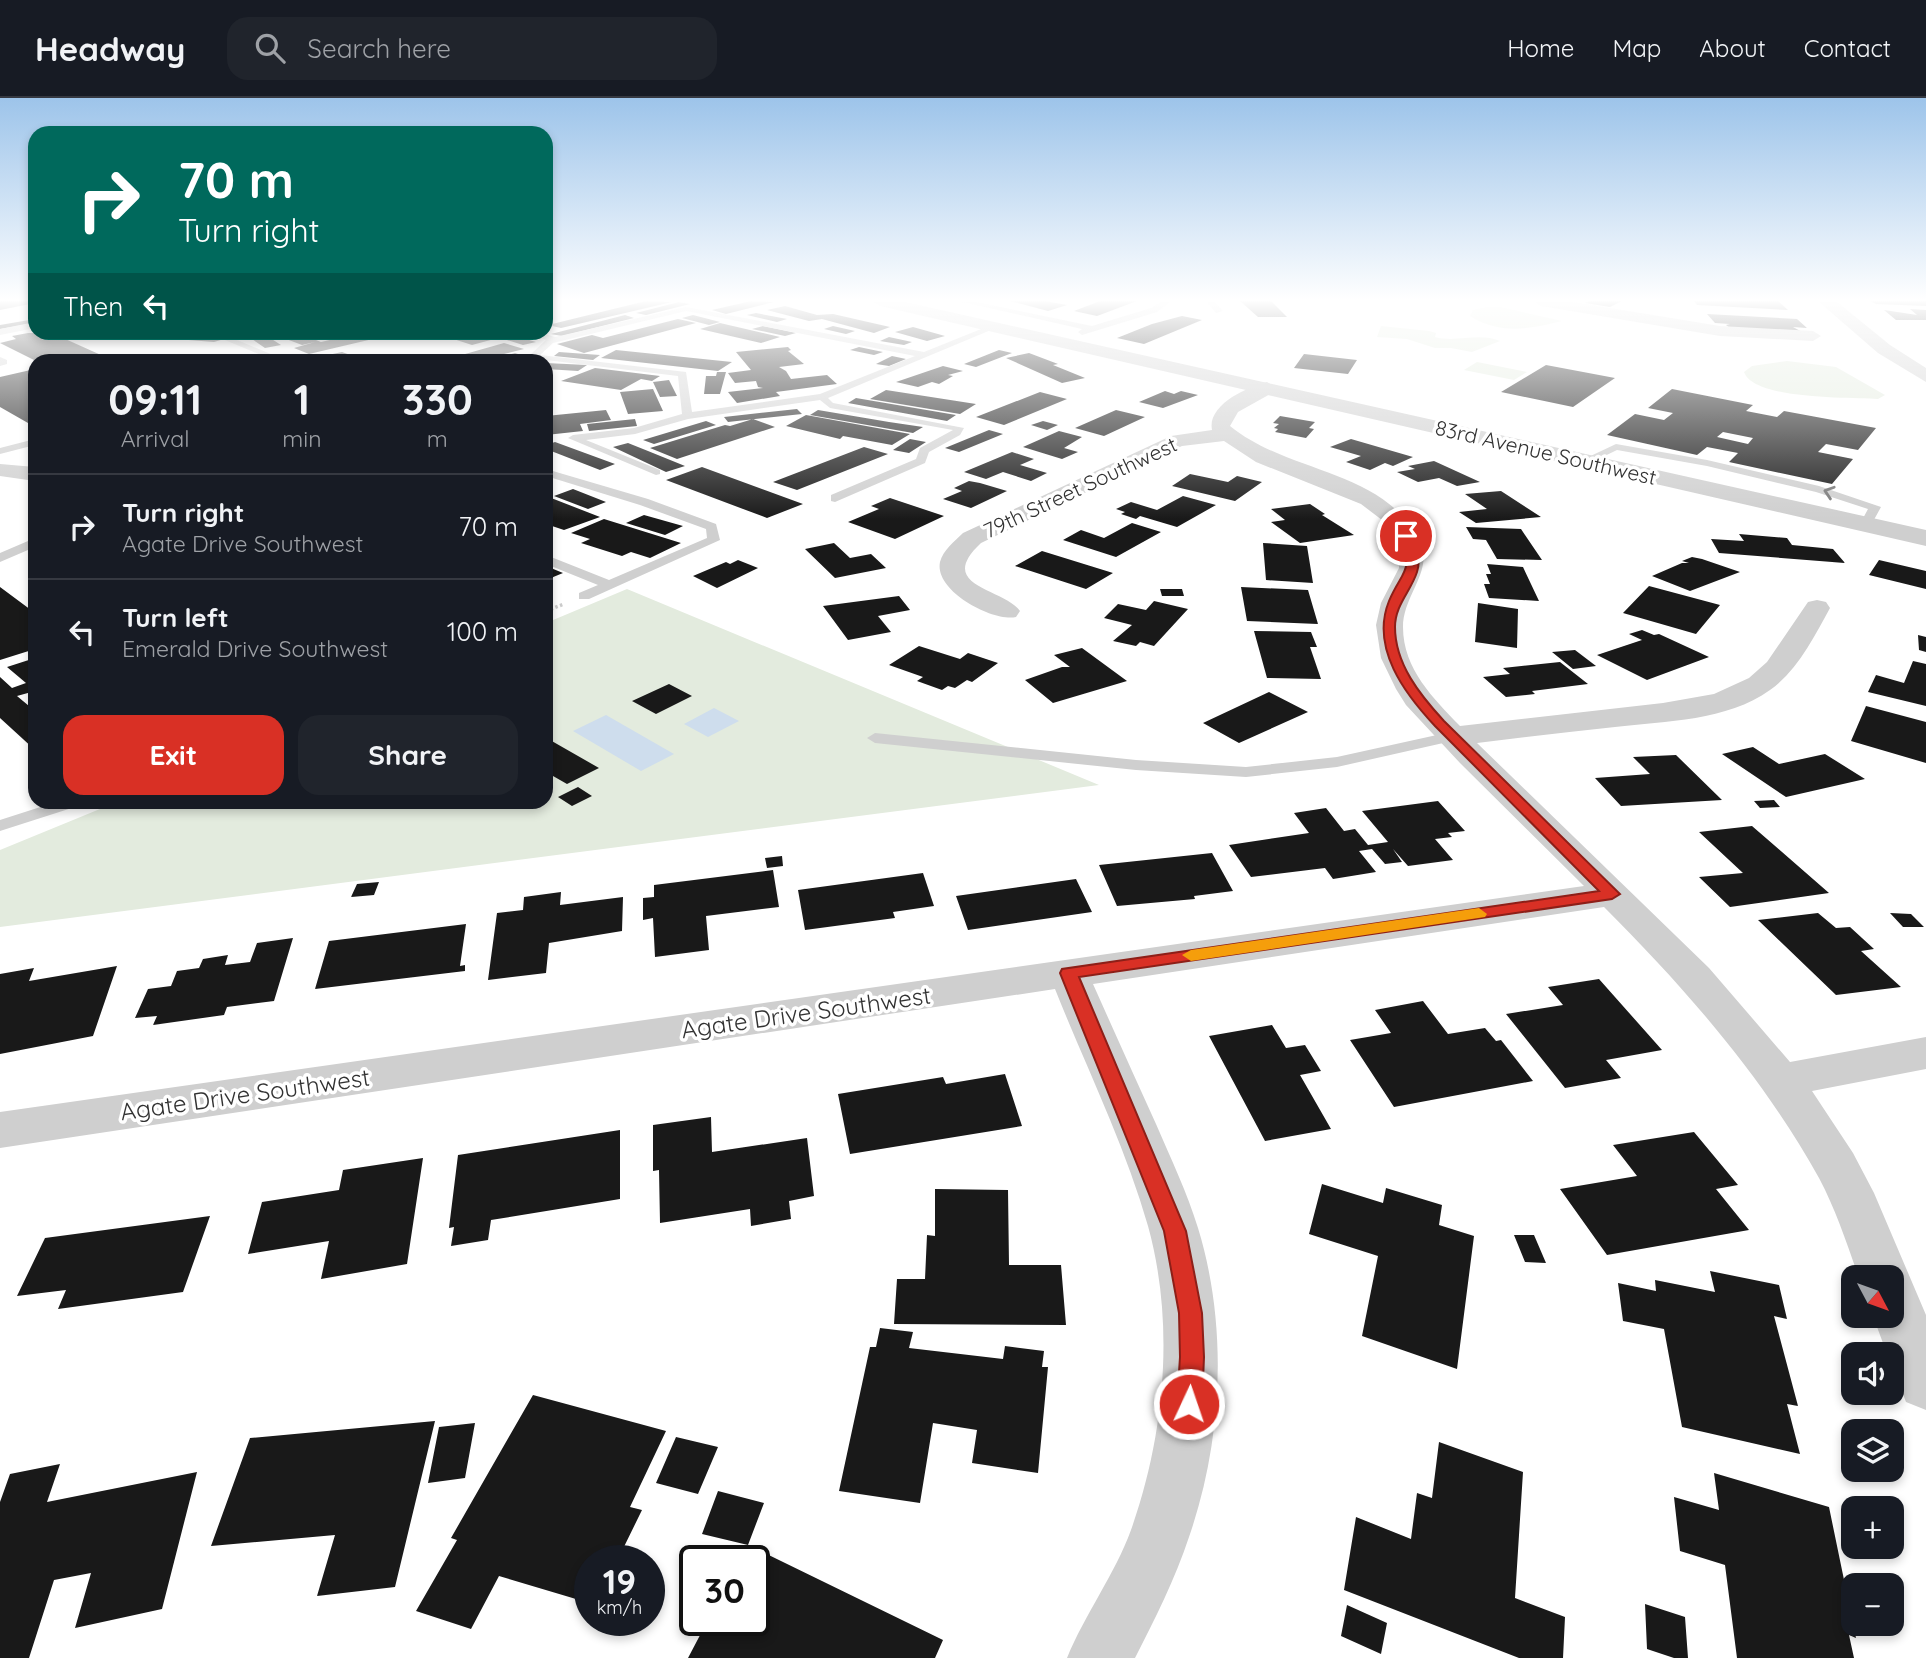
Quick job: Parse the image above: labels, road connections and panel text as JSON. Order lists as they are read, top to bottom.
{
  "streets": {
    "street": ["83rd Avenue Southwest", "79th Street Southwest", "Agate Drive Southwest"]
  },
  "north": "bottom right",
  "page": {
    "header": "Headway",
    "search": "Search here",
    "nav": [
      "Home",
      "Map",
      "About",
      "Contact"
    ],
    "turn": ["70 m", "Turn right"],
    "then": "Then",
    "eta": [
      "09:11",
      "Arrival",
      "1",
      "min",
      "330",
      "m"
    ],
    "list": [
      {
        "name": "Turn right",
        "note": "Agate Drive Southwest",
        "value": "70 m"
      },
      {
        "name": "Turn left",
        "note": "Emerald Drive Southwest",
        "value": "100 m"
      }
    ],
    "buttons": ["Exit", "Share"],
    "map_buttons": ["+", "−"],
    "speed": "19 km/h",
    "limit": "30"
  }
}
